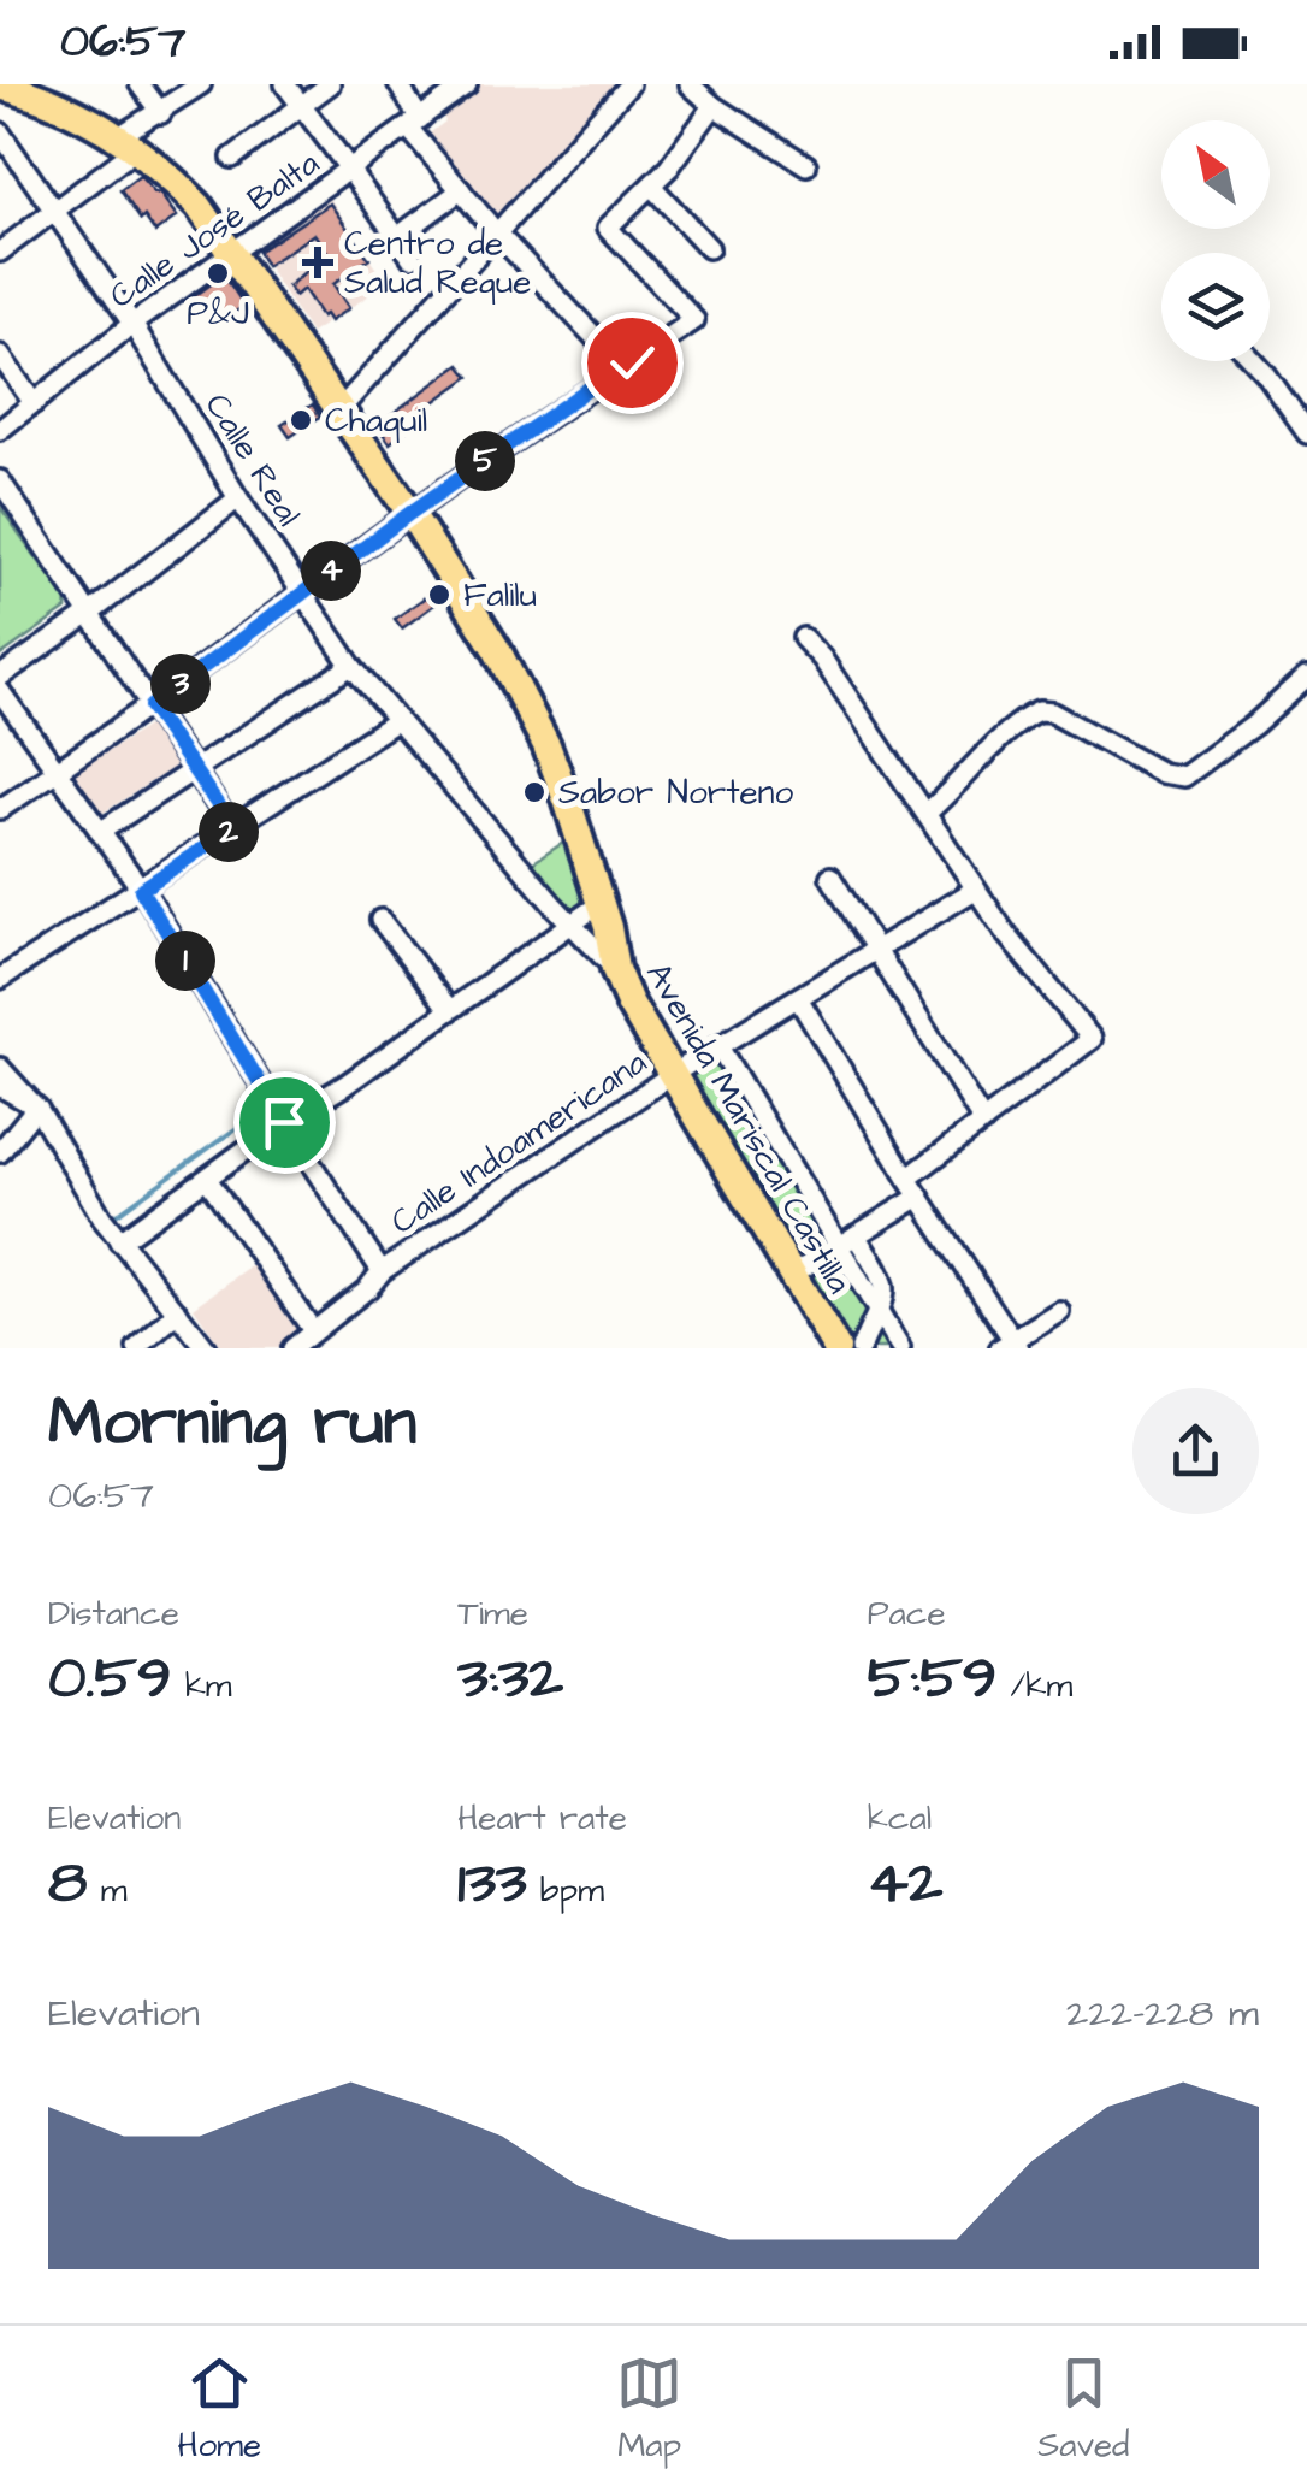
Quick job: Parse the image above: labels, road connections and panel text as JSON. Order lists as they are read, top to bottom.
{
  "streets": {
    "highway": ["Avenida Mariscal Castilla"],
    "street": ["Calle José Balta", "Calle Real", "Calle Indoamericana"]
  },
  "crossings": [
    ["Calle José Balta", "Calle Real"],
    ["Calle José Balta", "Avenida Mariscal Castilla"],
    ["Calle Real", "Avenida Mariscal Castilla"],
    ["Avenida Mariscal Castilla", "Calle Indoamericana"]
  ],
  "places": {
    "health": ["Centro de Salud Reque"],
    "other": [
      "P&J",
      "Chaquil",
      "Falilu",
      "Sabor Norteno"
    ]
  },
  "north": "top left",
  "page": {
    "status": "06:57",
    "pins": [
      "5",
      "4",
      "3",
      "2",
      "1"
    ],
    "heading": ["Morning run", "06:57"],
    "stats": [
      ["Distance", "0.59 km"],
      ["Time", "3:32"],
      ["Pace", "5:59 /km"],
      ["Elevation", "8 m"],
      ["Heart rate", "133 bpm"],
      ["kcal", "42"]
    ],
    "chart": ["Elevation", "222–228 m"],
    "tabs": ["Home", "Map", "Saved"]
  }
}
